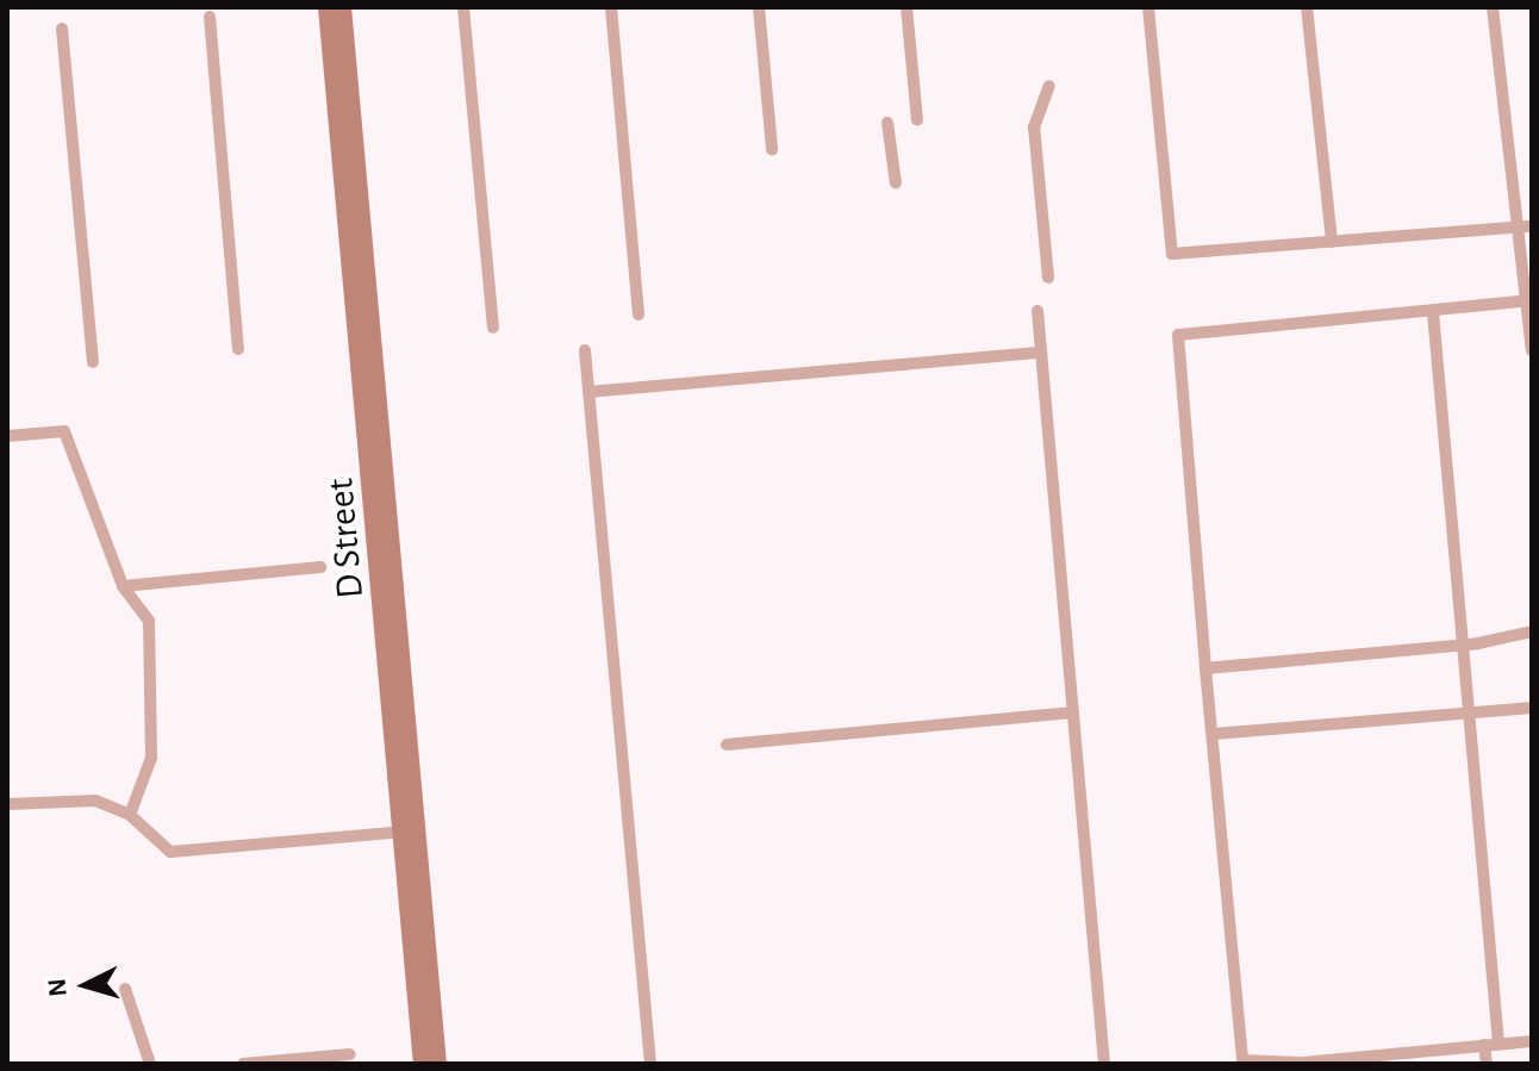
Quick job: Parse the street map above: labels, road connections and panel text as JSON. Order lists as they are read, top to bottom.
{
  "streets": {
    "street": ["D Street"]
  },
  "north": "left"
}
